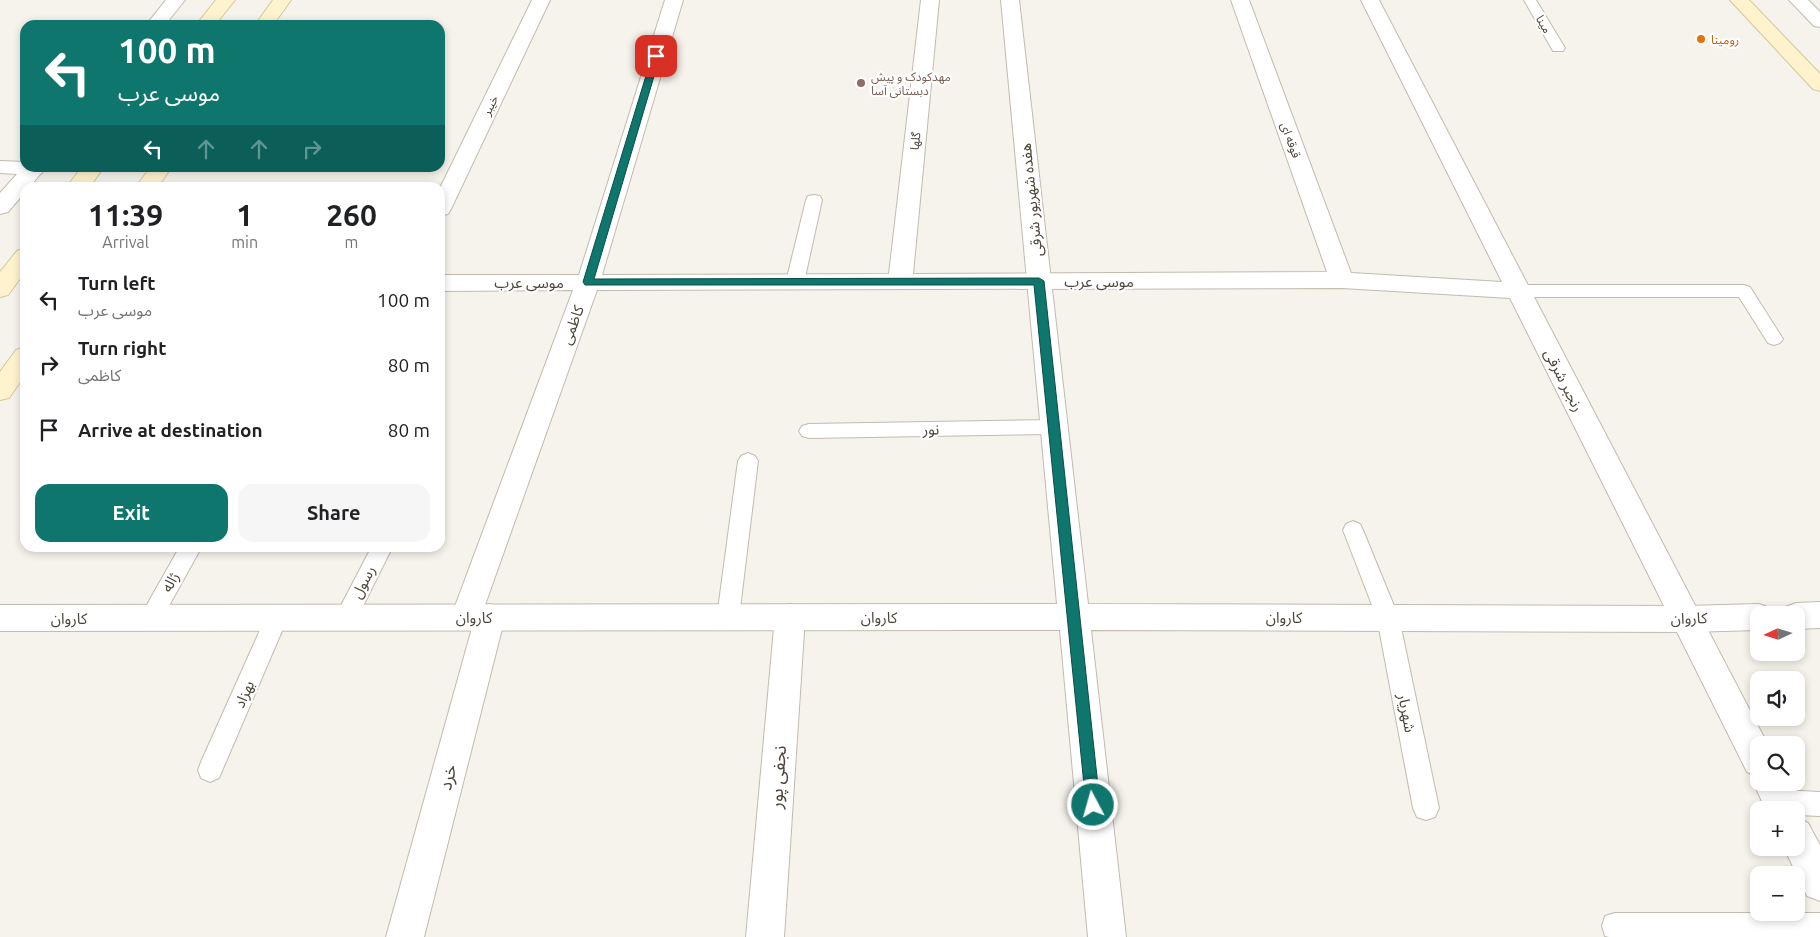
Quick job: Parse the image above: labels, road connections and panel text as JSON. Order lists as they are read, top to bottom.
{
  "streets": {
    "street": [
      "خیبر",
      "قوقه ای",
      "گلها",
      "هفده شهریور شرقی",
      "موسی عرب",
      "کاظمی",
      "رنجبر شرقی",
      "کاروان",
      "خرد",
      "نجفی پور"
    ],
    "lane": [
      "مینا",
      "نور",
      "ژاله",
      "رسول",
      "بهزاد",
      "شهریار"
    ]
  },
  "crossings": [
    ["قوقه ای", "موسی عرب"],
    ["گلها", "موسی عرب"],
    ["هفده شهریور شرقی", "موسی عرب"],
    ["هفده شهریور شرقی", "نور"],
    ["هفده شهریور شرقی", "کاروان"],
    ["موسی عرب", "کاظمی"],
    ["موسی عرب", "رنجبر شرقی"],
    ["کاظمی", "کاروان"],
    ["کاظمی", "خرد"],
    ["رنجبر شرقی", "کاروان"],
    ["ژاله", "کاروان"],
    ["رسول", "کاروان"],
    ["کاروان", "بهزاد"],
    ["کاروان", "شهریار"],
    ["کاروان", "خرد"],
    ["کاروان", "نجفی پور"]
  ],
  "places": ["رومینا", "مهدکودک و پیش دبستانی آسا"],
  "north": "left",
  "page": {
    "turn": ["100 m", "موسی عرب"],
    "eta": [
      "11:39",
      "Arrival",
      "1",
      "min",
      "260",
      "m"
    ],
    "list": [
      {
        "name": "Turn left",
        "note": "موسی عرب",
        "value": "100 m"
      },
      {
        "name": "Turn right",
        "note": "کاظمی",
        "value": "80 m"
      },
      {
        "name": "Arrive at destination",
        "value": "80 m"
      }
    ],
    "buttons": ["Exit", "Share"],
    "map_buttons": ["+", "−"]
  }
}
